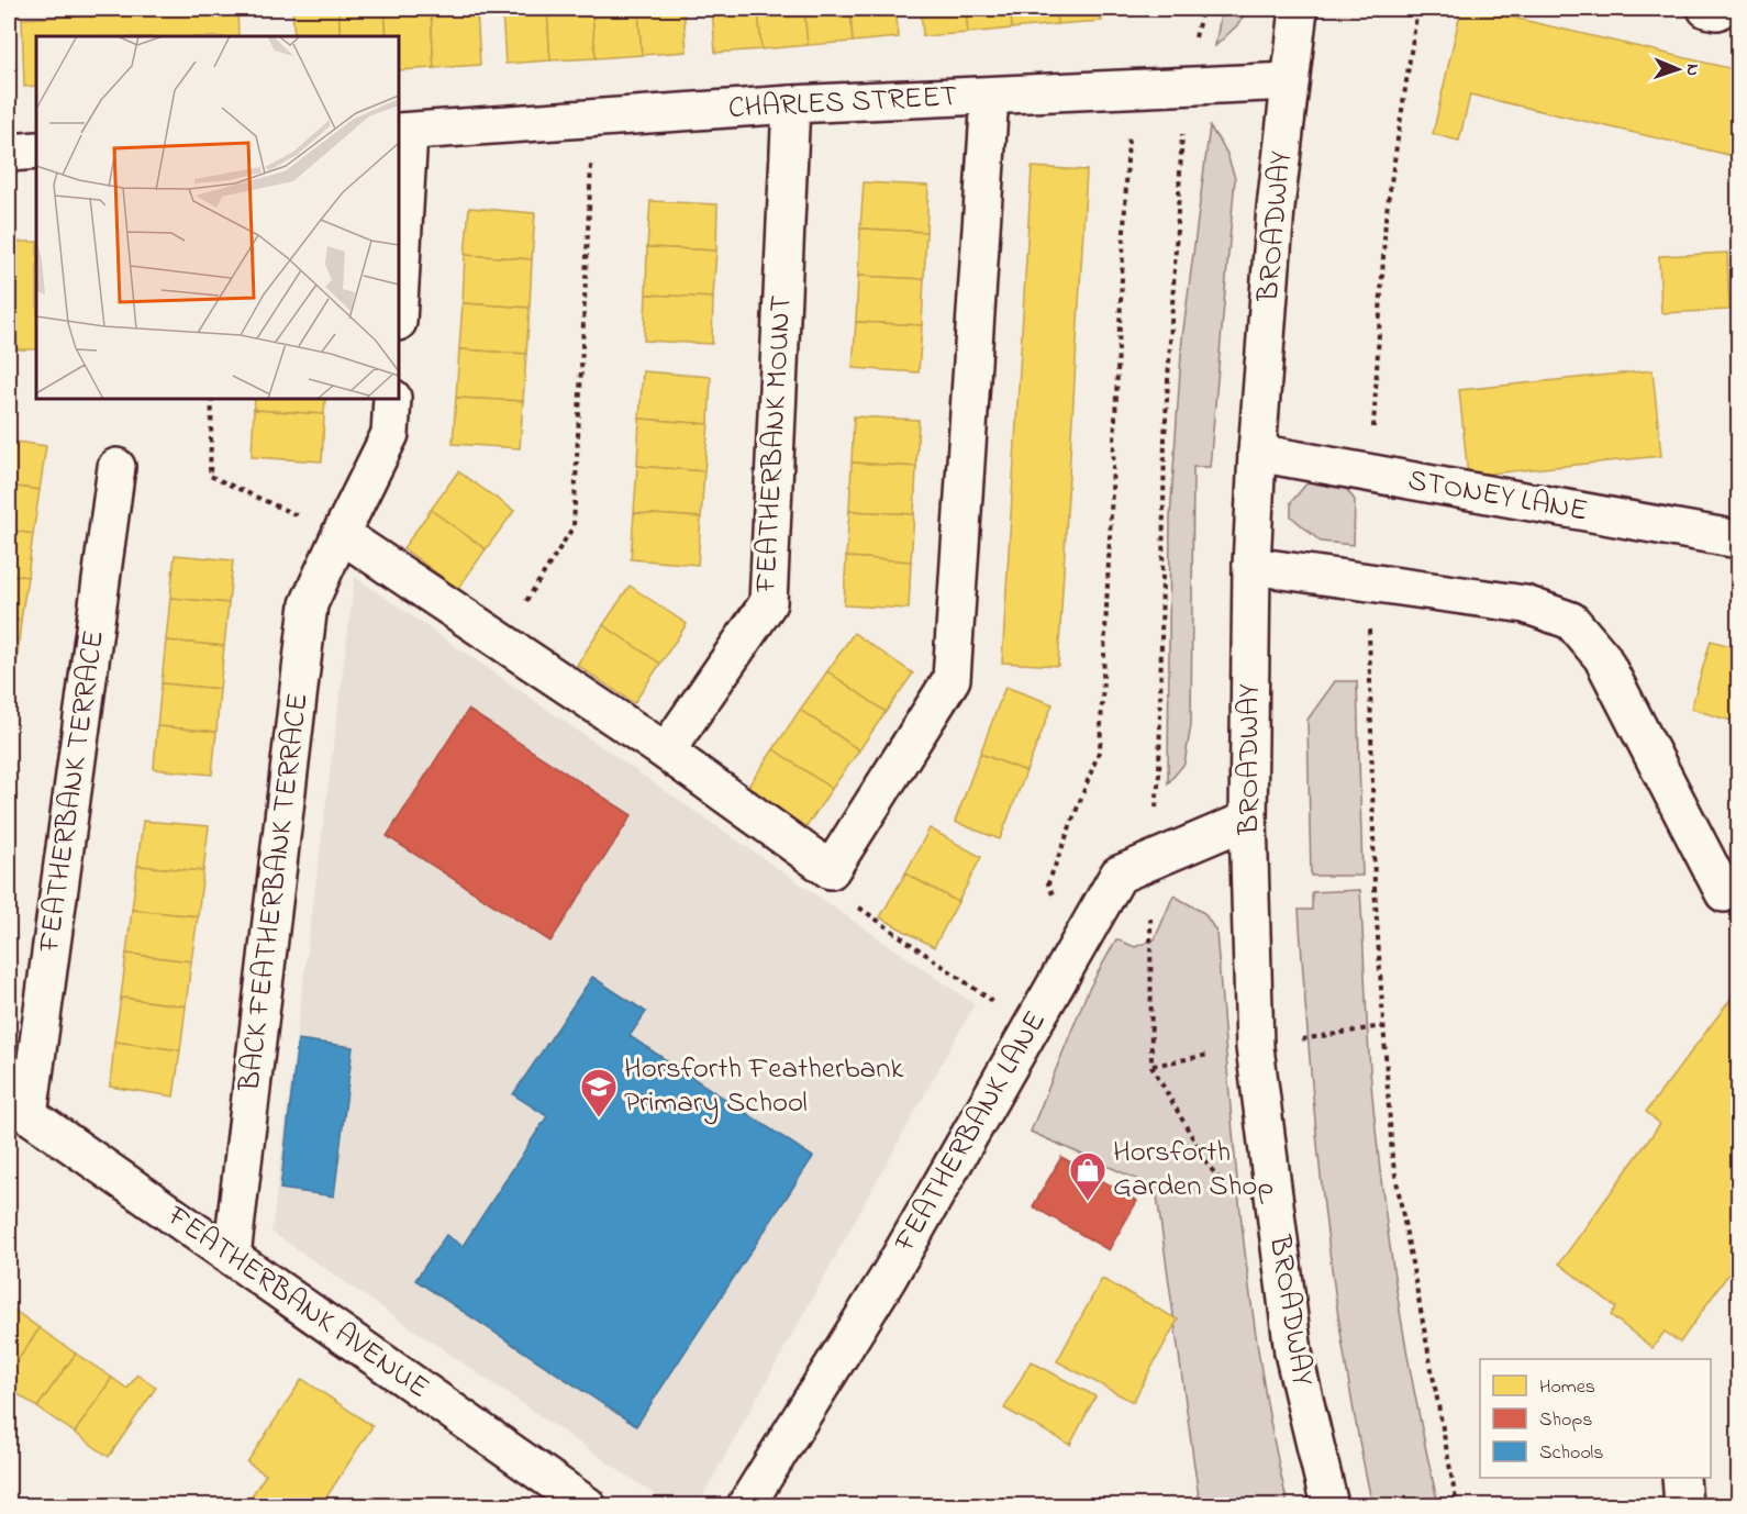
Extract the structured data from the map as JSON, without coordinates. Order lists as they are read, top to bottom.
{
  "streets": {
    "main road": [
      "CHARLES STREET",
      "BROADWAY",
      "FEATHERBANK MOUNT",
      "STONEY LANE",
      "FEATHERBANK TERRACE",
      "BACK FEATHERBANK TERRACE",
      "FEATHERBANK LANE",
      "FEATHERBANK AVENUE"
    ]
  },
  "crossings": [
    ["CHARLES STREET", "BROADWAY"],
    ["CHARLES STREET", "FEATHERBANK MOUNT"],
    ["BROADWAY", "STONEY LANE"],
    ["BROADWAY", "FEATHERBANK LANE"],
    ["FEATHERBANK TERRACE", "FEATHERBANK AVENUE"],
    ["BACK FEATHERBANK TERRACE", "FEATHERBANK AVENUE"]
  ],
  "places": {
    "school or university": ["Horsforth Featherbank Primary School"],
    "shop": ["Horsforth Garden Shop"]
  },
  "legend": ["Homes", "Shops", "Schools"],
  "north": "right"
}
